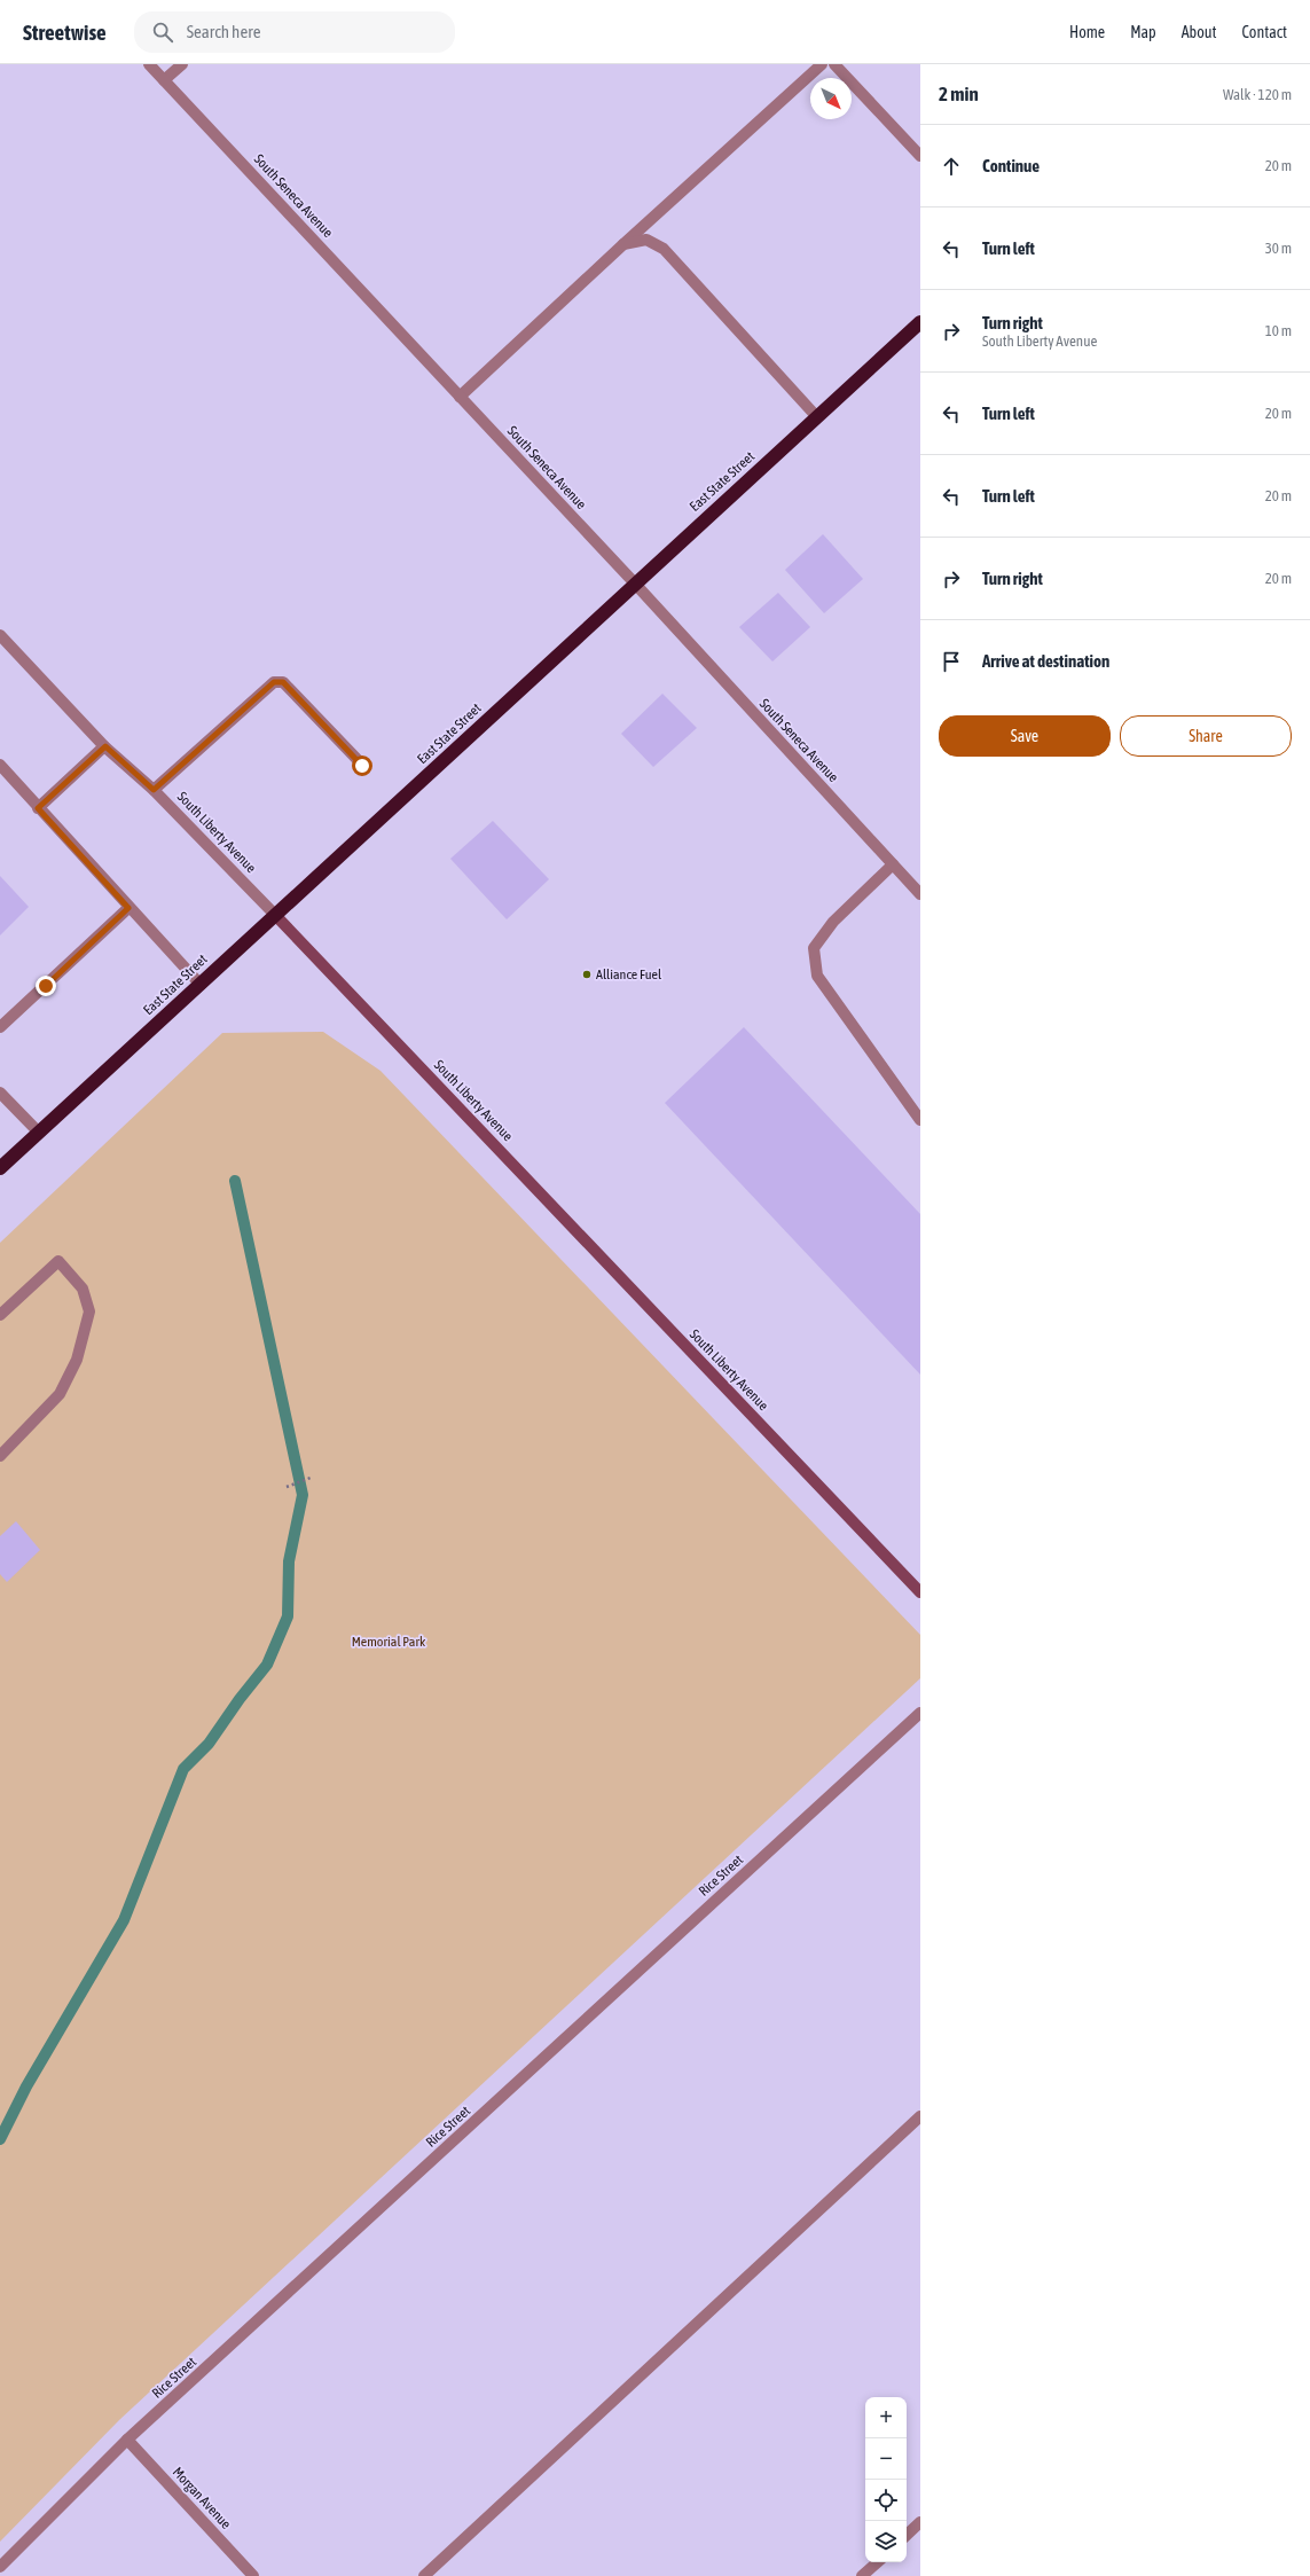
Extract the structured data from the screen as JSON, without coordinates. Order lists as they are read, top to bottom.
{
  "streets": {
    "highway": ["East State Street"],
    "street": [
      "South Seneca Avenue",
      "South Liberty Avenue",
      "Rice Street",
      "Morgan Avenue"
    ]
  },
  "crossings": [
    ["South Seneca Avenue", "East State Street"],
    ["East State Street", "South Liberty Avenue"],
    ["Rice Street", "Morgan Avenue"]
  ],
  "parks": ["Memorial Park"],
  "places": ["Alliance Fuel"],
  "north": "bottom right",
  "page": {
    "header": "Streetwise",
    "search": "Search here",
    "nav": [
      "Home",
      "Map",
      "About",
      "Contact"
    ],
    "heading": ["2 min", "Walk · 120 m"],
    "list": [
      ["Continue", "20 m"],
      ["Turn left", "30 m"],
      ["Turn right", "South Liberty Avenue", "10 m"],
      ["Turn left", "20 m"],
      ["Turn left", "20 m"],
      ["Turn right", "20 m"],
      "Arrive at destination"
    ],
    "buttons": ["Save", "Share"],
    "map_buttons": ["+", "−"]
  }
}
